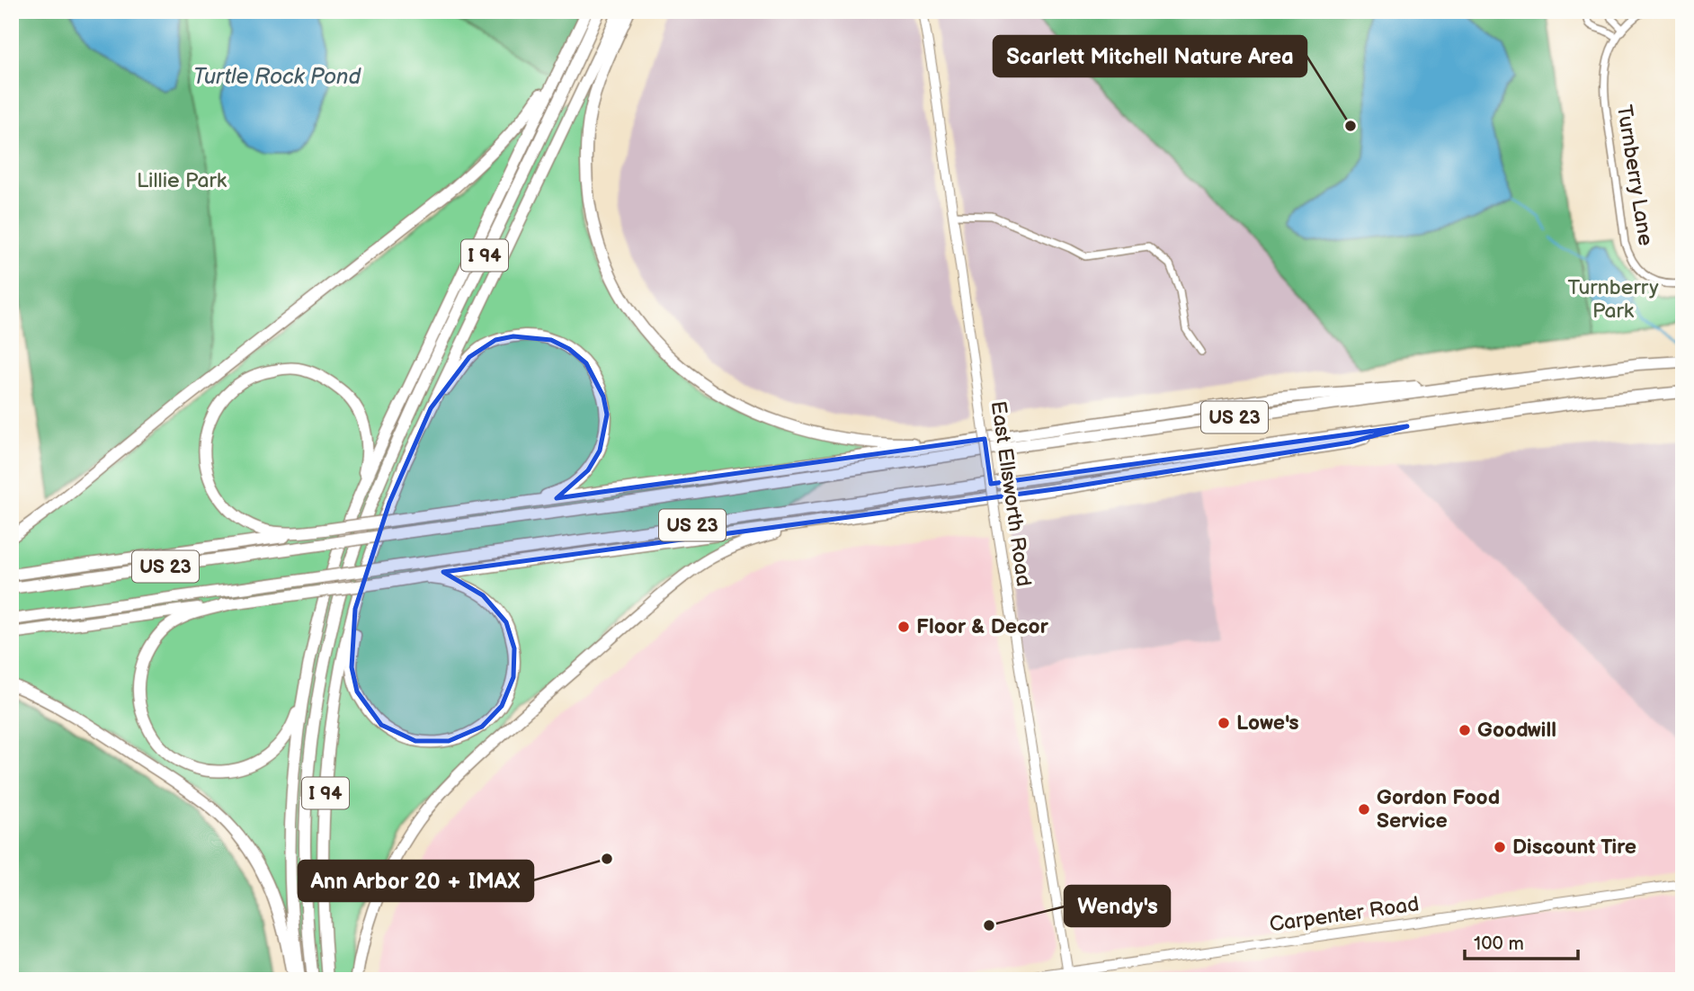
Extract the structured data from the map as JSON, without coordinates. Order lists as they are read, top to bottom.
{
  "streets": {
    "highway": ["I 94", "US 23"],
    "main road": ["East Ellsworth Road", "Carpenter Road"],
    "street": ["Turnberry Lane"]
  },
  "crossings": [
    ["East Ellsworth Road", "Carpenter Road"]
  ],
  "water": ["Turtle Rock Pond"],
  "parks": ["Lillie Park", "Turnberry Park"],
  "places": [
    "Scarlett Mitchell Nature Area",
    "Floor & Decor",
    "Lowe's",
    "Goodwill",
    "Gordon Food Service",
    "Discount Tire",
    "Ann Arbor 20 + IMAX",
    "Wendy's"
  ],
  "scale_bar": "100 m"
}
